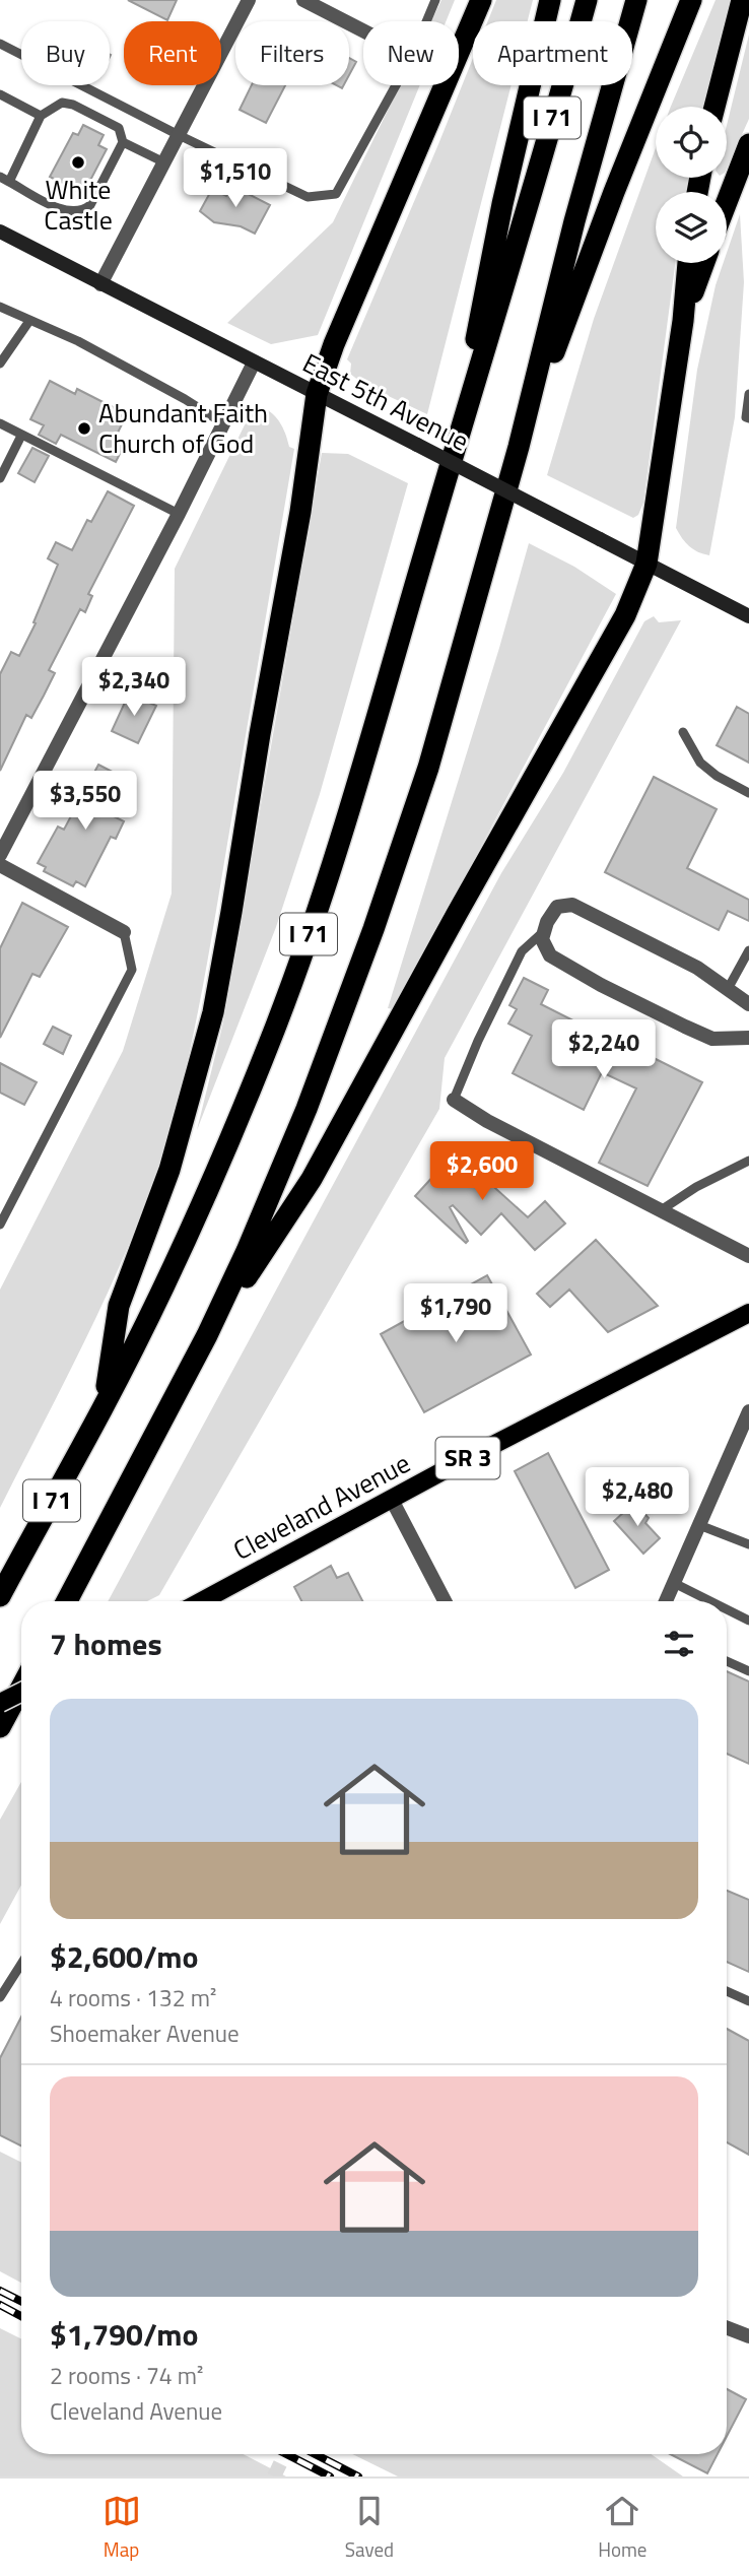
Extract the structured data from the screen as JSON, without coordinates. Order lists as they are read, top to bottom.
{
  "streets": {
    "highway": ["I 71"],
    "main road": ["East 5th Avenue", "SR 3", "Cleveland Avenue"]
  },
  "places": ["White Castle", "Abundant Faith Church of God"],
  "page": {
    "chip": [
      "Buy",
      "Rent",
      "Filters",
      "New",
      "Apartment"
    ],
    "price": [
      "$1,510",
      "$2,340",
      "$3,550",
      "$2,240",
      "$2,600",
      "$1,790",
      "$2,480"
    ],
    "heading": "7 homes",
    "list": [
      {
        "name": "$2,600/mo",
        "note": "4 rooms · 132 m² · Shoemaker Avenue"
      },
      {
        "name": "$1,790/mo",
        "note": "2 rooms · 74 m² · Cleveland Avenue"
      }
    ],
    "tabs": ["Map", "Saved", "Home"]
  }
}
